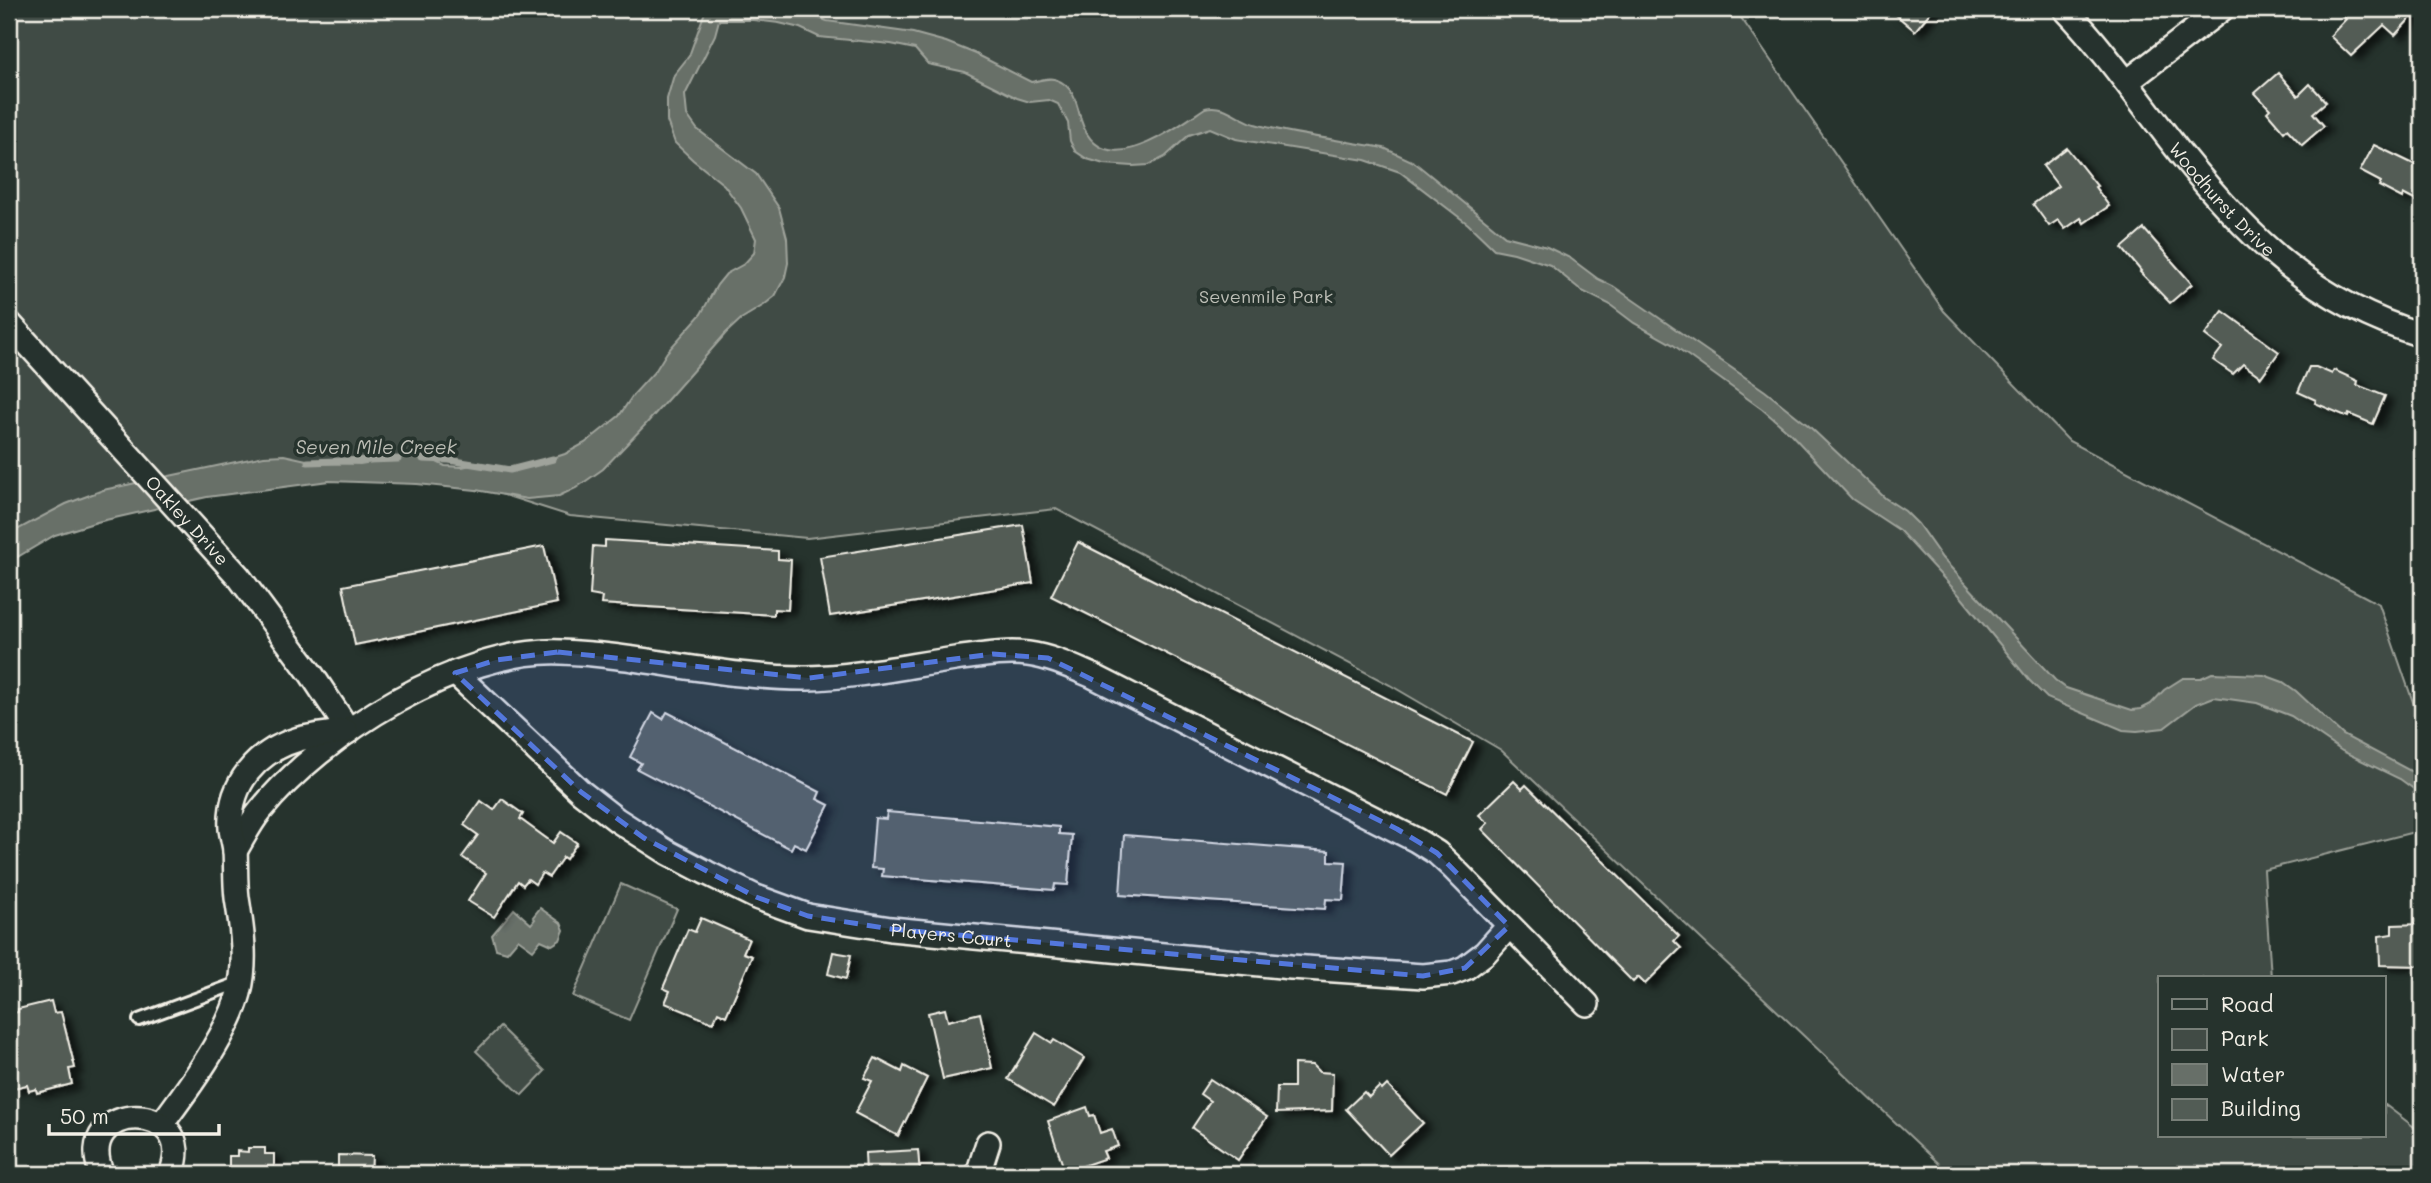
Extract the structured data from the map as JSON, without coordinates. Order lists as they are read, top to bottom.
{
  "streets": {
    "street": ["Woodhurst Drive", "Oakley Drive", "Players Court"]
  },
  "water": ["Seven Mile Creek"],
  "parks": ["Sevenmile Park"],
  "legend": [
    "Road",
    "Park",
    "Water",
    "Building"
  ],
  "scale_bar": "50 m"
}
